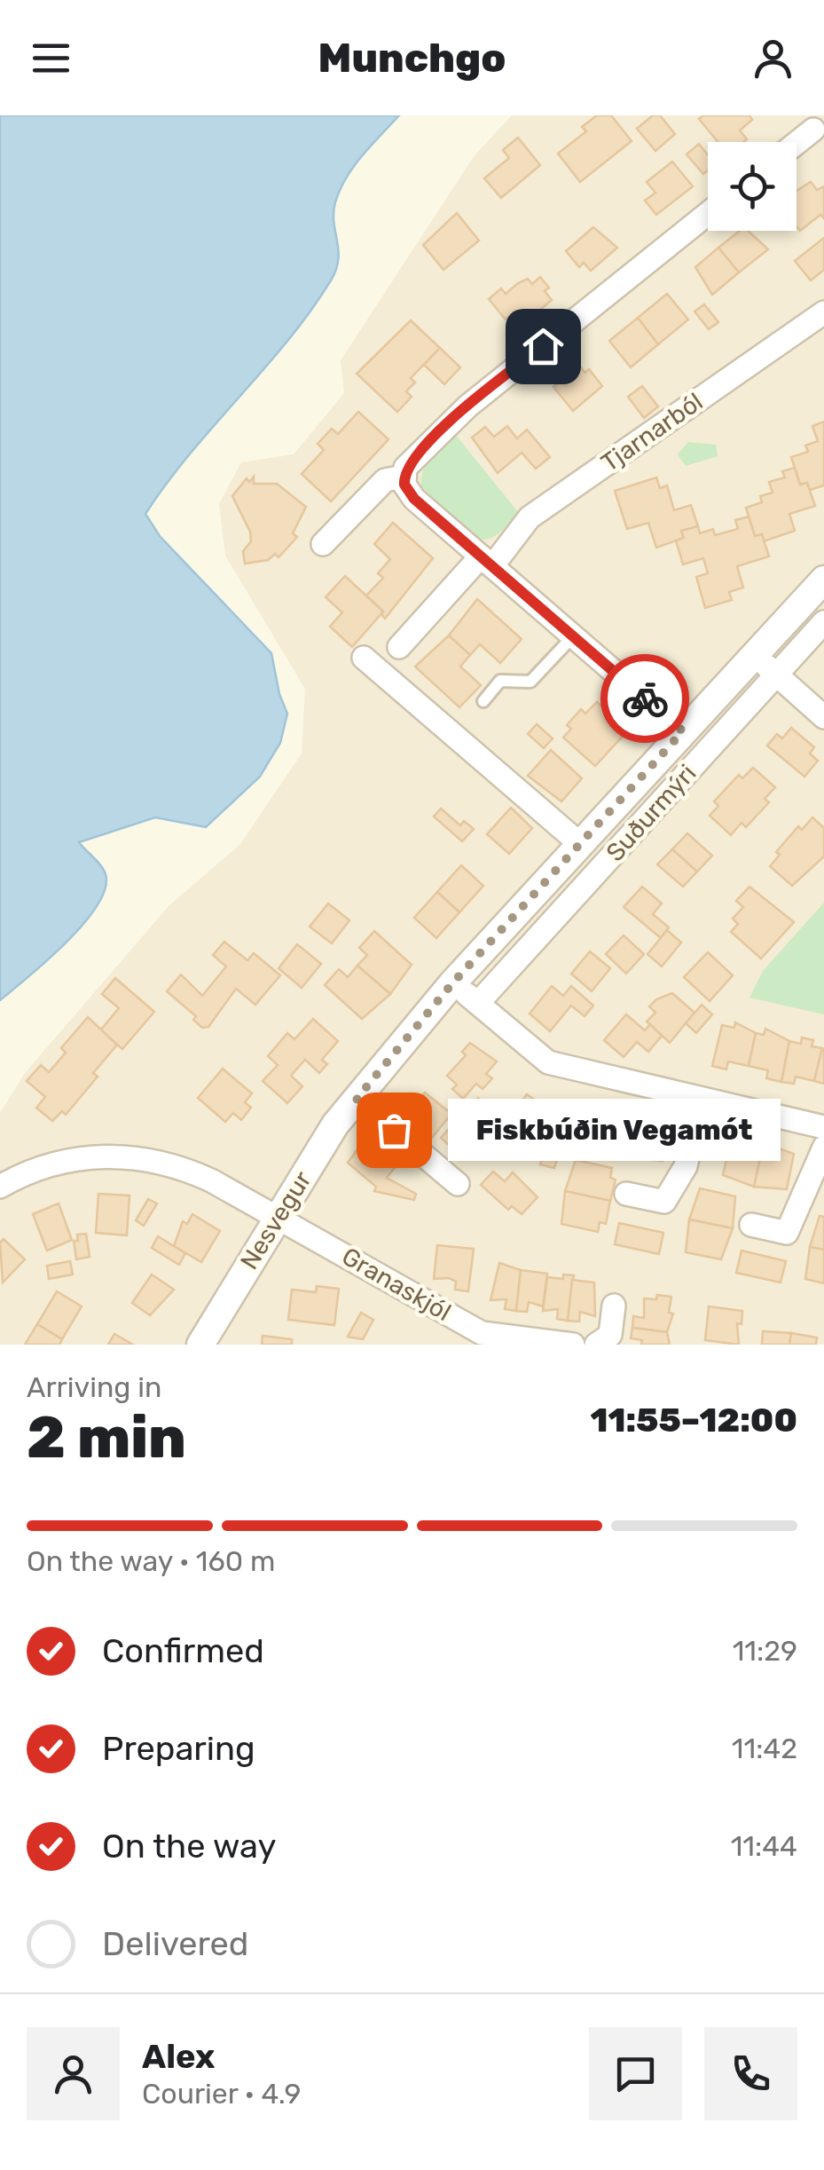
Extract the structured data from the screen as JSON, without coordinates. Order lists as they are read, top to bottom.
{
  "streets": {
    "street": [
      "Tjarnarból",
      "Suðurmýri",
      "Nesvegur",
      "Granaskjól"
    ]
  },
  "crossings": [
    ["Nesvegur", "Granaskjól"]
  ],
  "places": ["Fiskbúðin Vegamót"],
  "page": {
    "header": "Munchgo",
    "bubble": "Fiskbúðin Vegamót",
    "heading": ["2 min", "Arriving in", "11:55–12:00"],
    "panel": ["Alex", "Courier · 4.9"],
    "bar": "On the way · 160 m",
    "list": [
      ["Confirmed", "11:29"],
      ["Preparing", "11:42"],
      ["On the way", "11:44"],
      "Delivered"
    ]
  }
}
